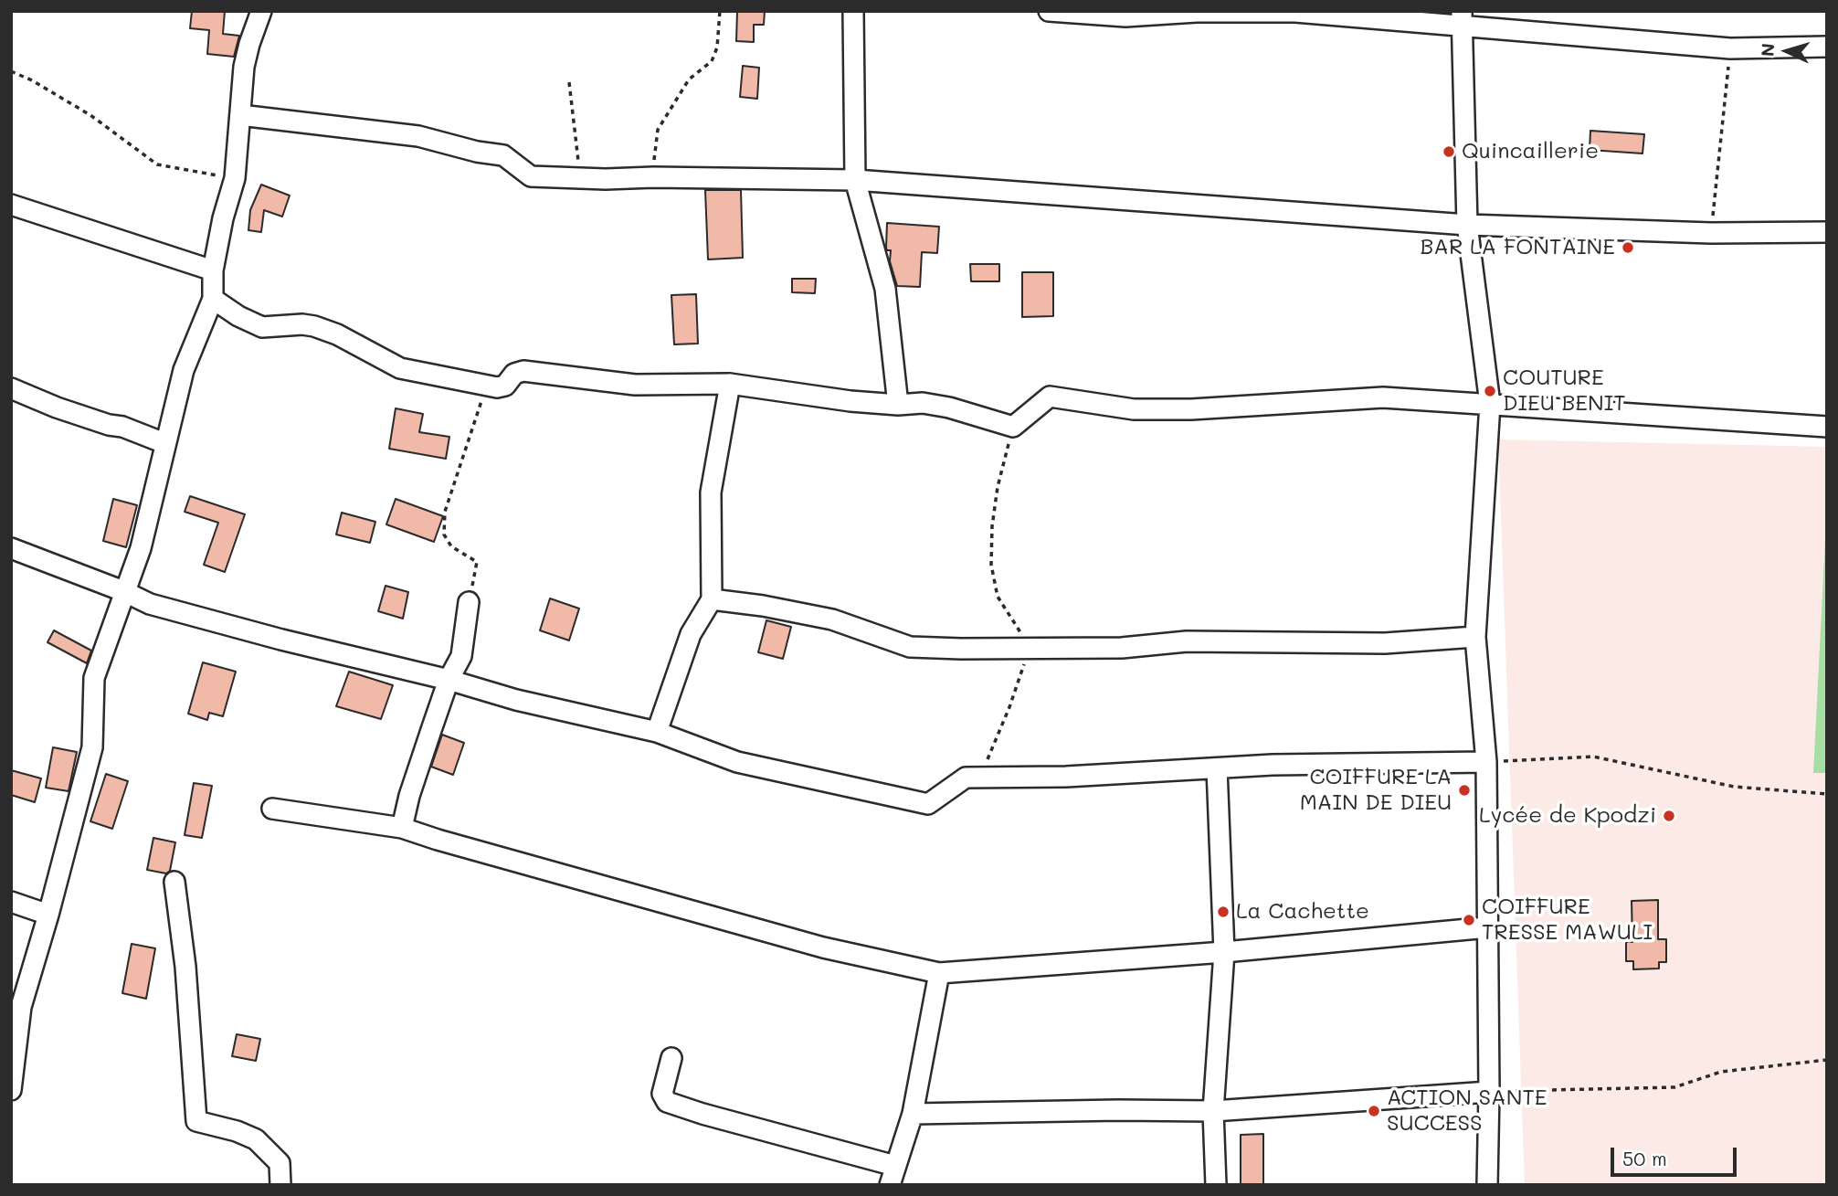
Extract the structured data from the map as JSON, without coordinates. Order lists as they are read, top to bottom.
{
  "places": [
    "Quincaillerie",
    "BAR LA FONTAINE",
    "COUTURE DIEU BENIT",
    "COIFFURE LA MAIN DE DIEU",
    "Lycée de Kpodzi",
    "La Cachette",
    "COIFFURE TRESSE MAWULI",
    "ACTION SANTE SUCCESS"
  ],
  "scale_bar": "50 m",
  "north": "left"
}
